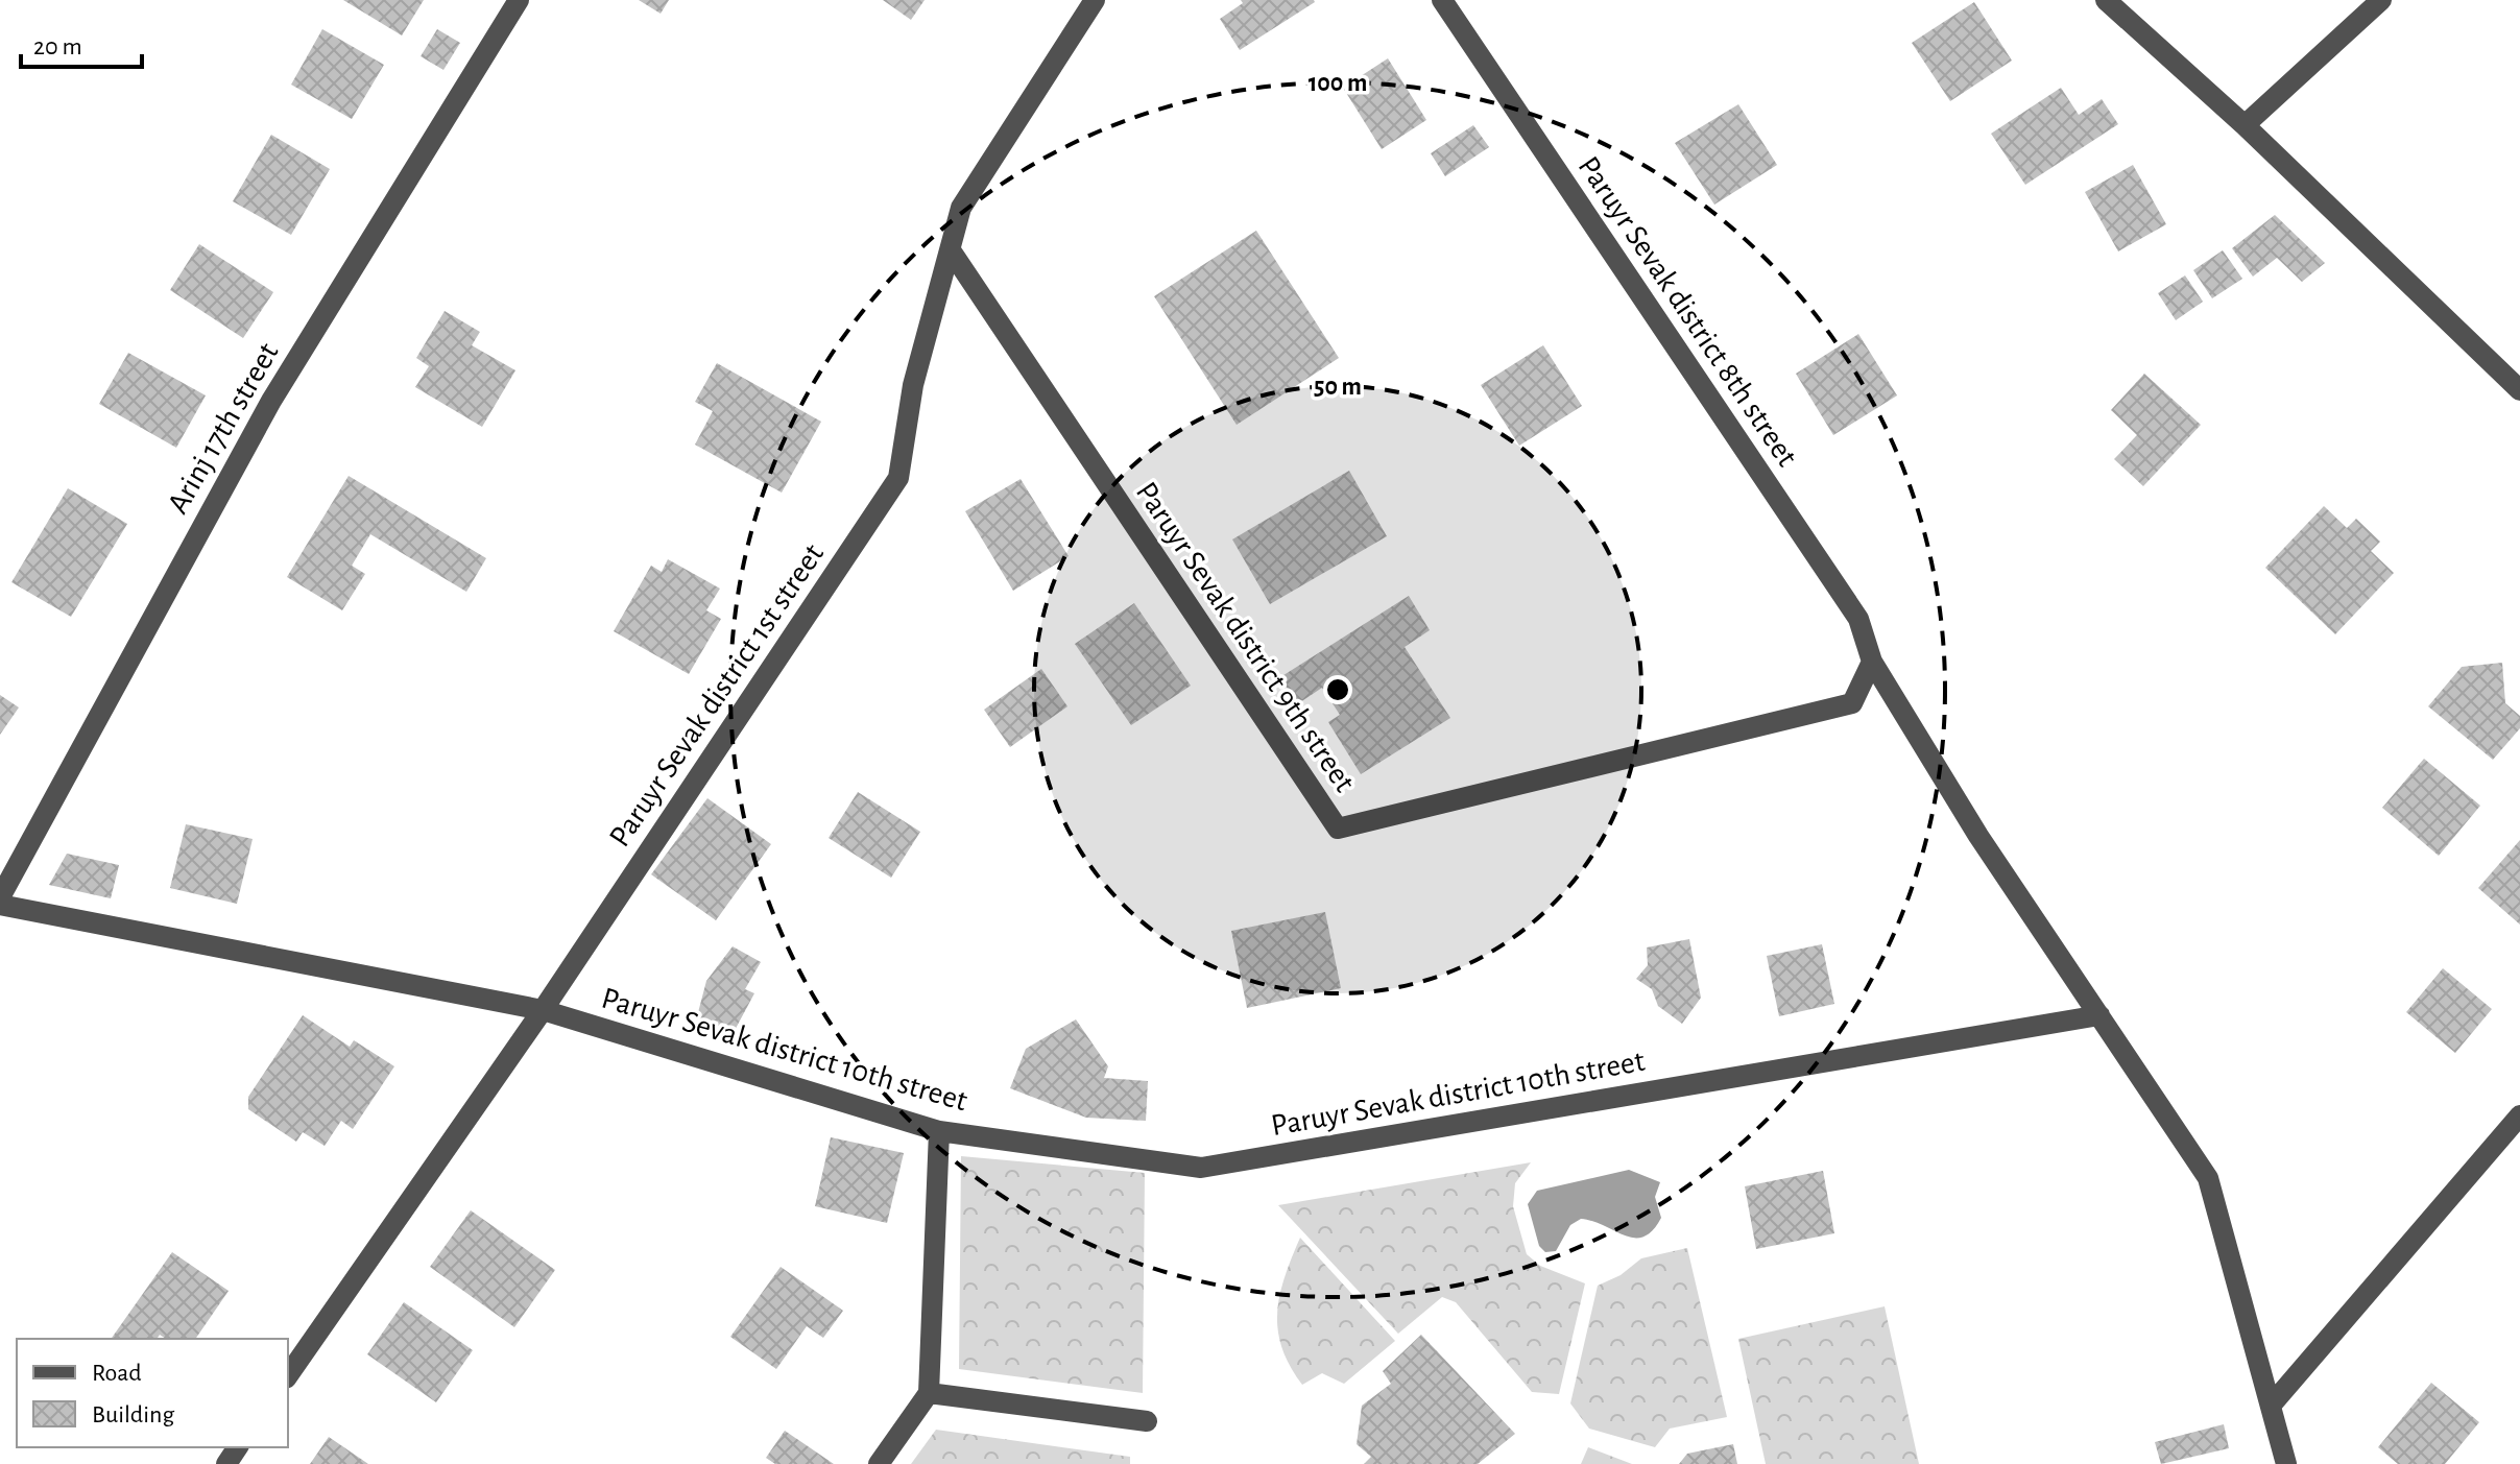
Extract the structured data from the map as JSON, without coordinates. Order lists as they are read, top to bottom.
{
  "streets": {
    "street": [
      "Paruyr Sevak district 8th street",
      "Arinj 17th street",
      "Paruyr Sevak district 9th street",
      "Paruyr Sevak district 1st street",
      "Paruyr Sevak district 10th street"
    ]
  },
  "crossings": [
    ["Paruyr Sevak district 8th street", "Paruyr Sevak district 9th street"],
    ["Paruyr Sevak district 8th street", "Paruyr Sevak district 10th street"],
    ["Paruyr Sevak district 9th street", "Paruyr Sevak district 1st street"],
    ["Paruyr Sevak district 1st street", "Paruyr Sevak district 10th street"]
  ],
  "legend": ["Road", "Building"],
  "scale_bar": "20 m",
  "rings": ["100 m", "50 m"]
}
